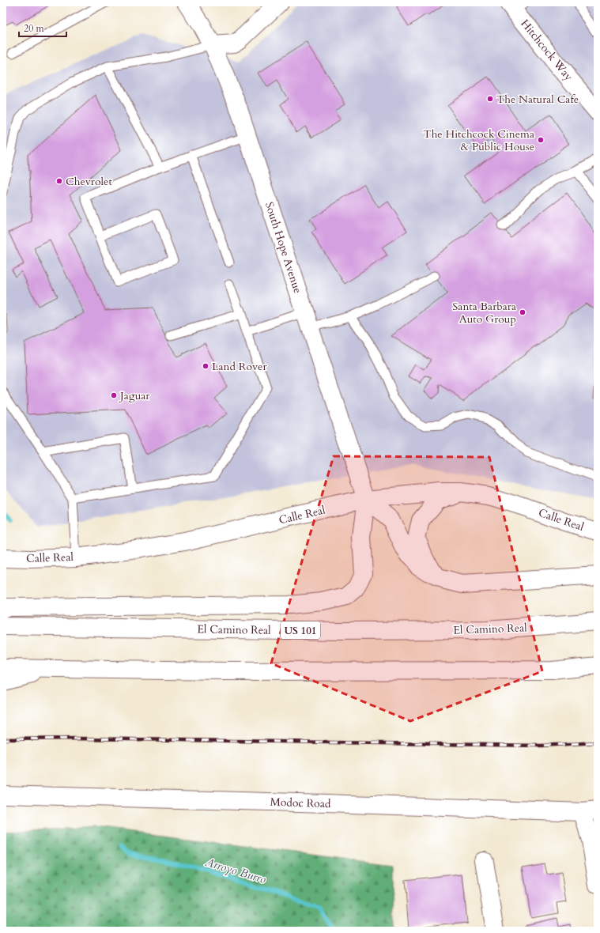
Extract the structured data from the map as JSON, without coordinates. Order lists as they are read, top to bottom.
{
  "streets": {
    "main road": [
      "Hitchcock Way",
      "South Hope Avenue",
      "Calle Real",
      "El Camino Real",
      "US 101",
      "Modoc Road"
    ]
  },
  "crossings": [
    ["South Hope Avenue", "Calle Real"]
  ],
  "water": ["Arroyo Burro"],
  "places": [
    "The Natural Cafe",
    "The Hitchcock Cinema & Public House",
    "Chevrolet",
    "Santa Barbara Auto Group",
    "Land Rover",
    "Jaguar"
  ],
  "scale_bar": "20 m"
}
